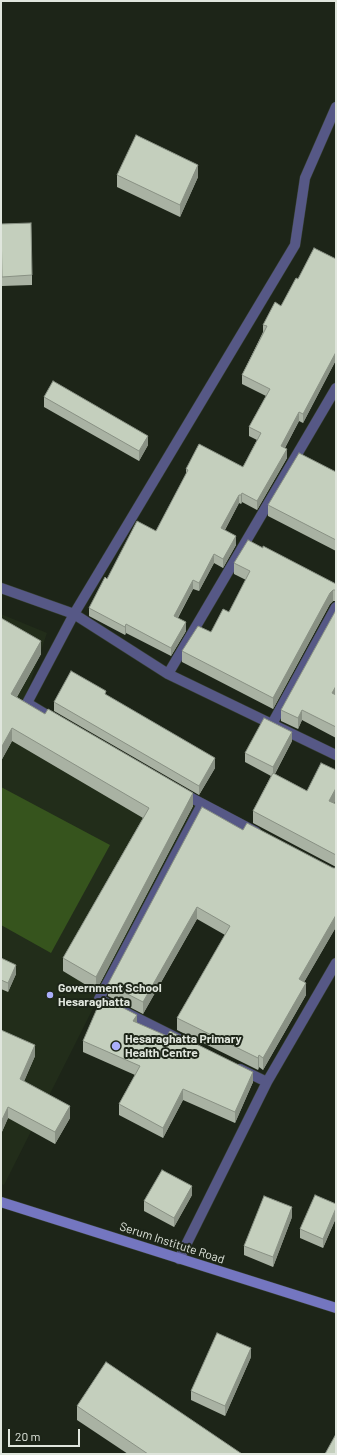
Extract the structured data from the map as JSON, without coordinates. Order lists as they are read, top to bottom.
{
  "streets": {
    "main road": ["Serum Institute Road"]
  },
  "places": ["Government School Hesaraghatta", "Hesaraghatta Primary Health Centre"],
  "scale_bar": "20 m"
}
